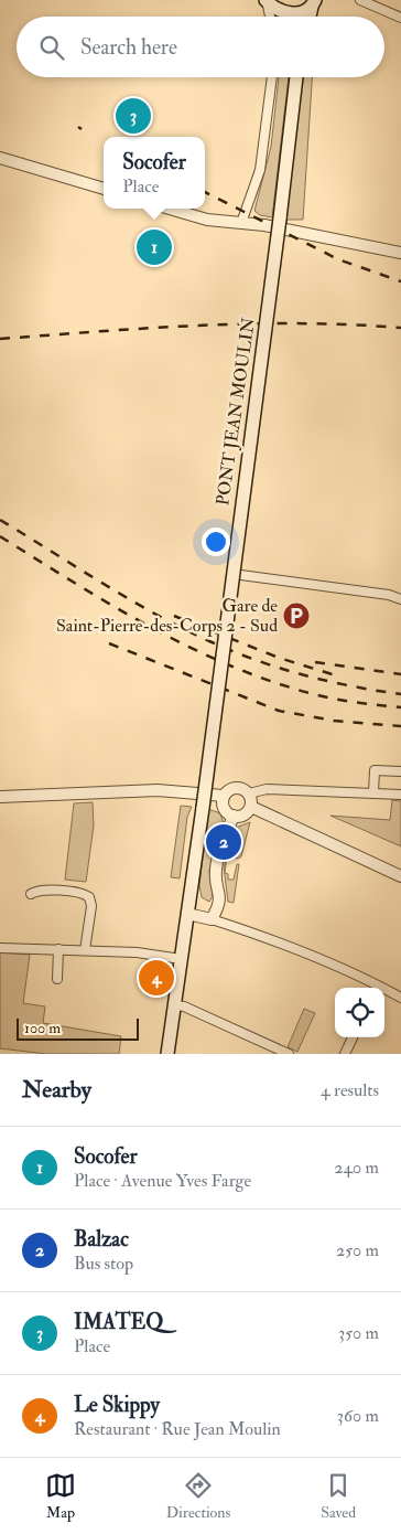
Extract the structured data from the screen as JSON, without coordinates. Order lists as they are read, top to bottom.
{
  "streets": {
    "main road": ["PONT JEAN MOULIN"]
  },
  "places": {
    "parking": ["Gare de Saint-Pierre-des-Corps 2 - Sud"]
  },
  "scale_bar": "100 m",
  "page": {
    "search": "Search here",
    "pins": [
      "3",
      "1",
      "2",
      "4"
    ],
    "popup": ["Socofer", "Place"],
    "scale": "100 m",
    "heading": ["Nearby", "4 results"],
    "list": [
      {
        "mark": "1",
        "name": "Socofer",
        "note": "Place · Avenue Yves Farge",
        "value": "240 m"
      },
      {
        "mark": "2",
        "name": "Balzac",
        "note": "Bus stop",
        "value": "250 m"
      },
      {
        "mark": "3",
        "name": "IMATEQ",
        "note": "Place",
        "value": "350 m"
      },
      {
        "mark": "4",
        "name": "Le Skippy",
        "note": "Restaurant · Rue Jean Moulin",
        "value": "360 m"
      }
    ],
    "nav": ["Map", "Directions", "Saved"]
  }
}
